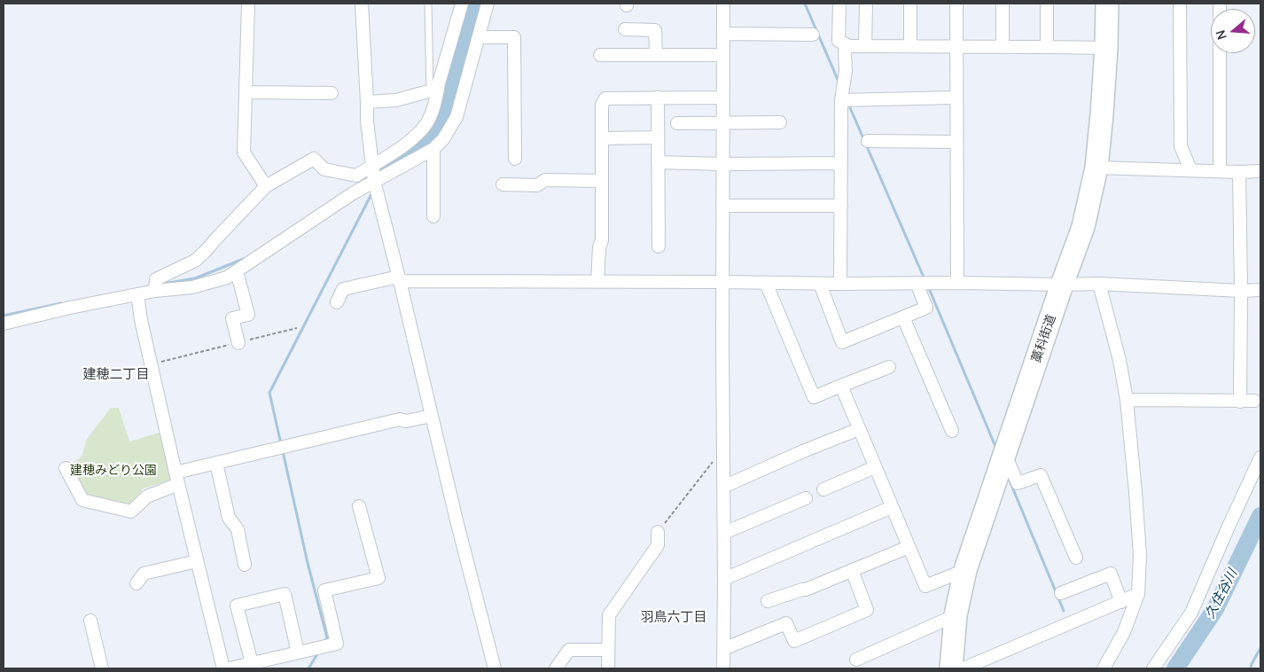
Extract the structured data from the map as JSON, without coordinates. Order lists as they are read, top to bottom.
{
  "streets": {
    "highway": ["藁科街道"]
  },
  "districts": ["建穂二丁目", "羽鳥六丁目"],
  "water": ["久住谷川"],
  "parks": ["建穂みどり公園"],
  "north": "left"
}
